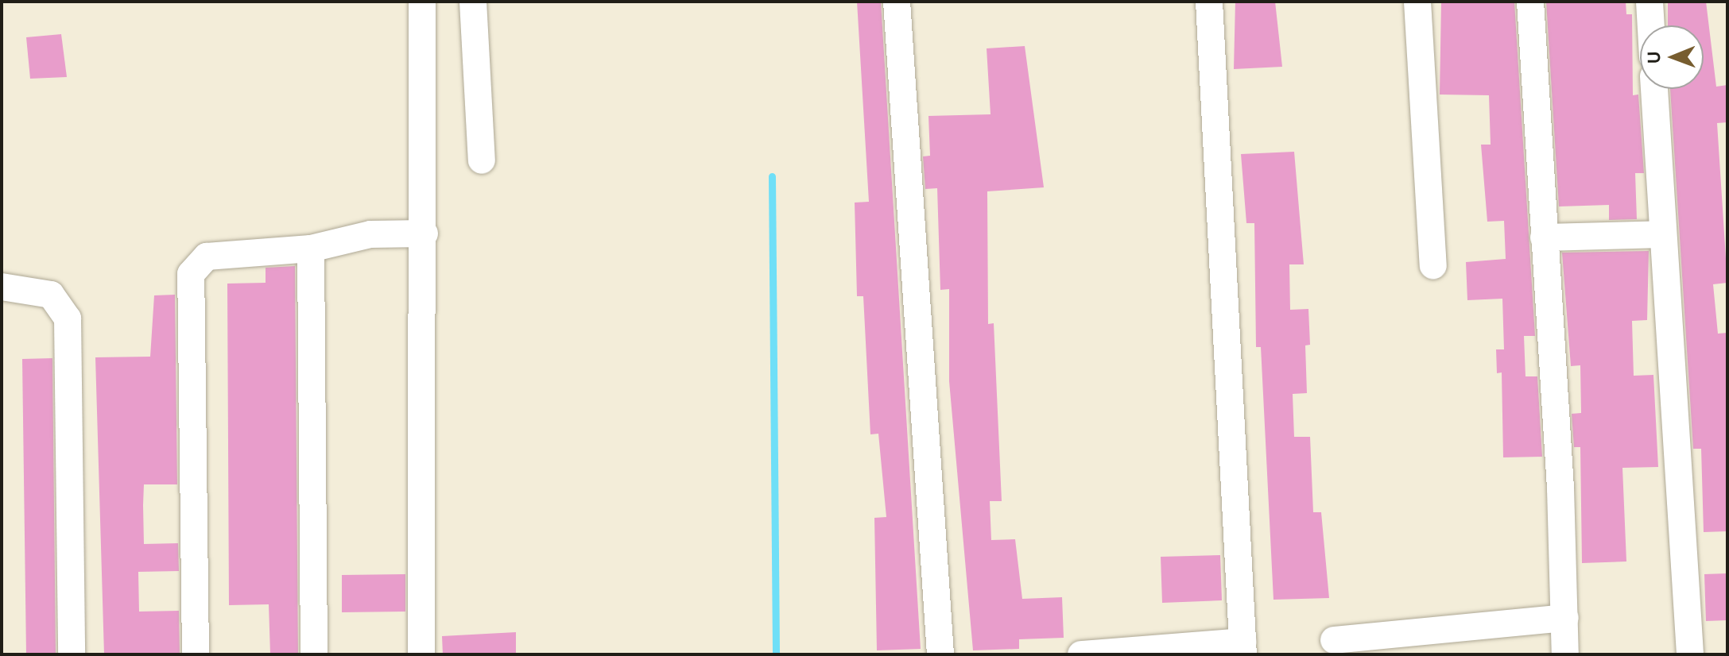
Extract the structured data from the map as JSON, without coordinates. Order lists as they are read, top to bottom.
{
  "north": "left"
}
